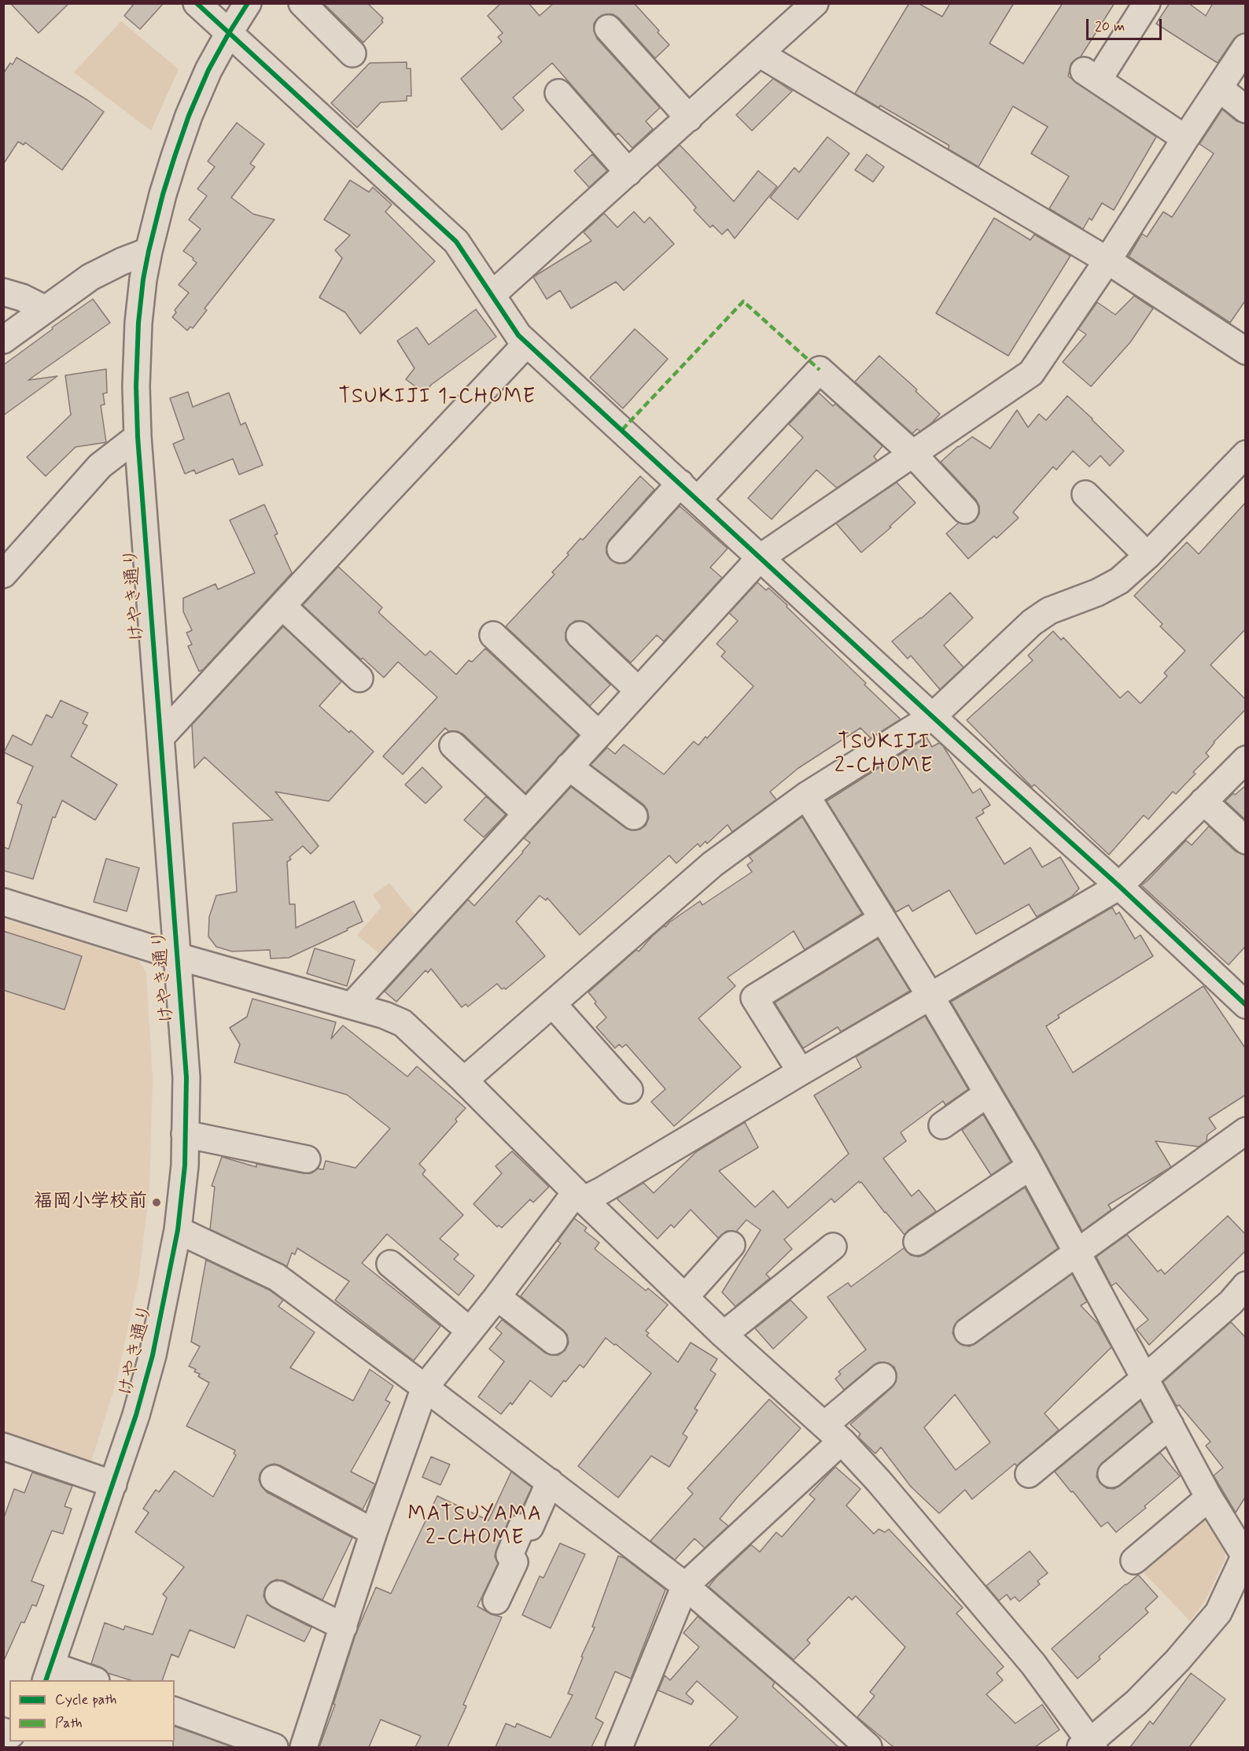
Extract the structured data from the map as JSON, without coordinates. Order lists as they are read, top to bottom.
{
  "streets": {
    "street": ["けやき通り"]
  },
  "districts": ["TSUKIJI 1-CHOME", "TSUKIJI 2-CHOME", "MATSUYAMA 2-CHOME"],
  "places": ["福岡小学校前"],
  "legend": ["Cycle path", "Path"],
  "scale_bar": "20 m"
}
